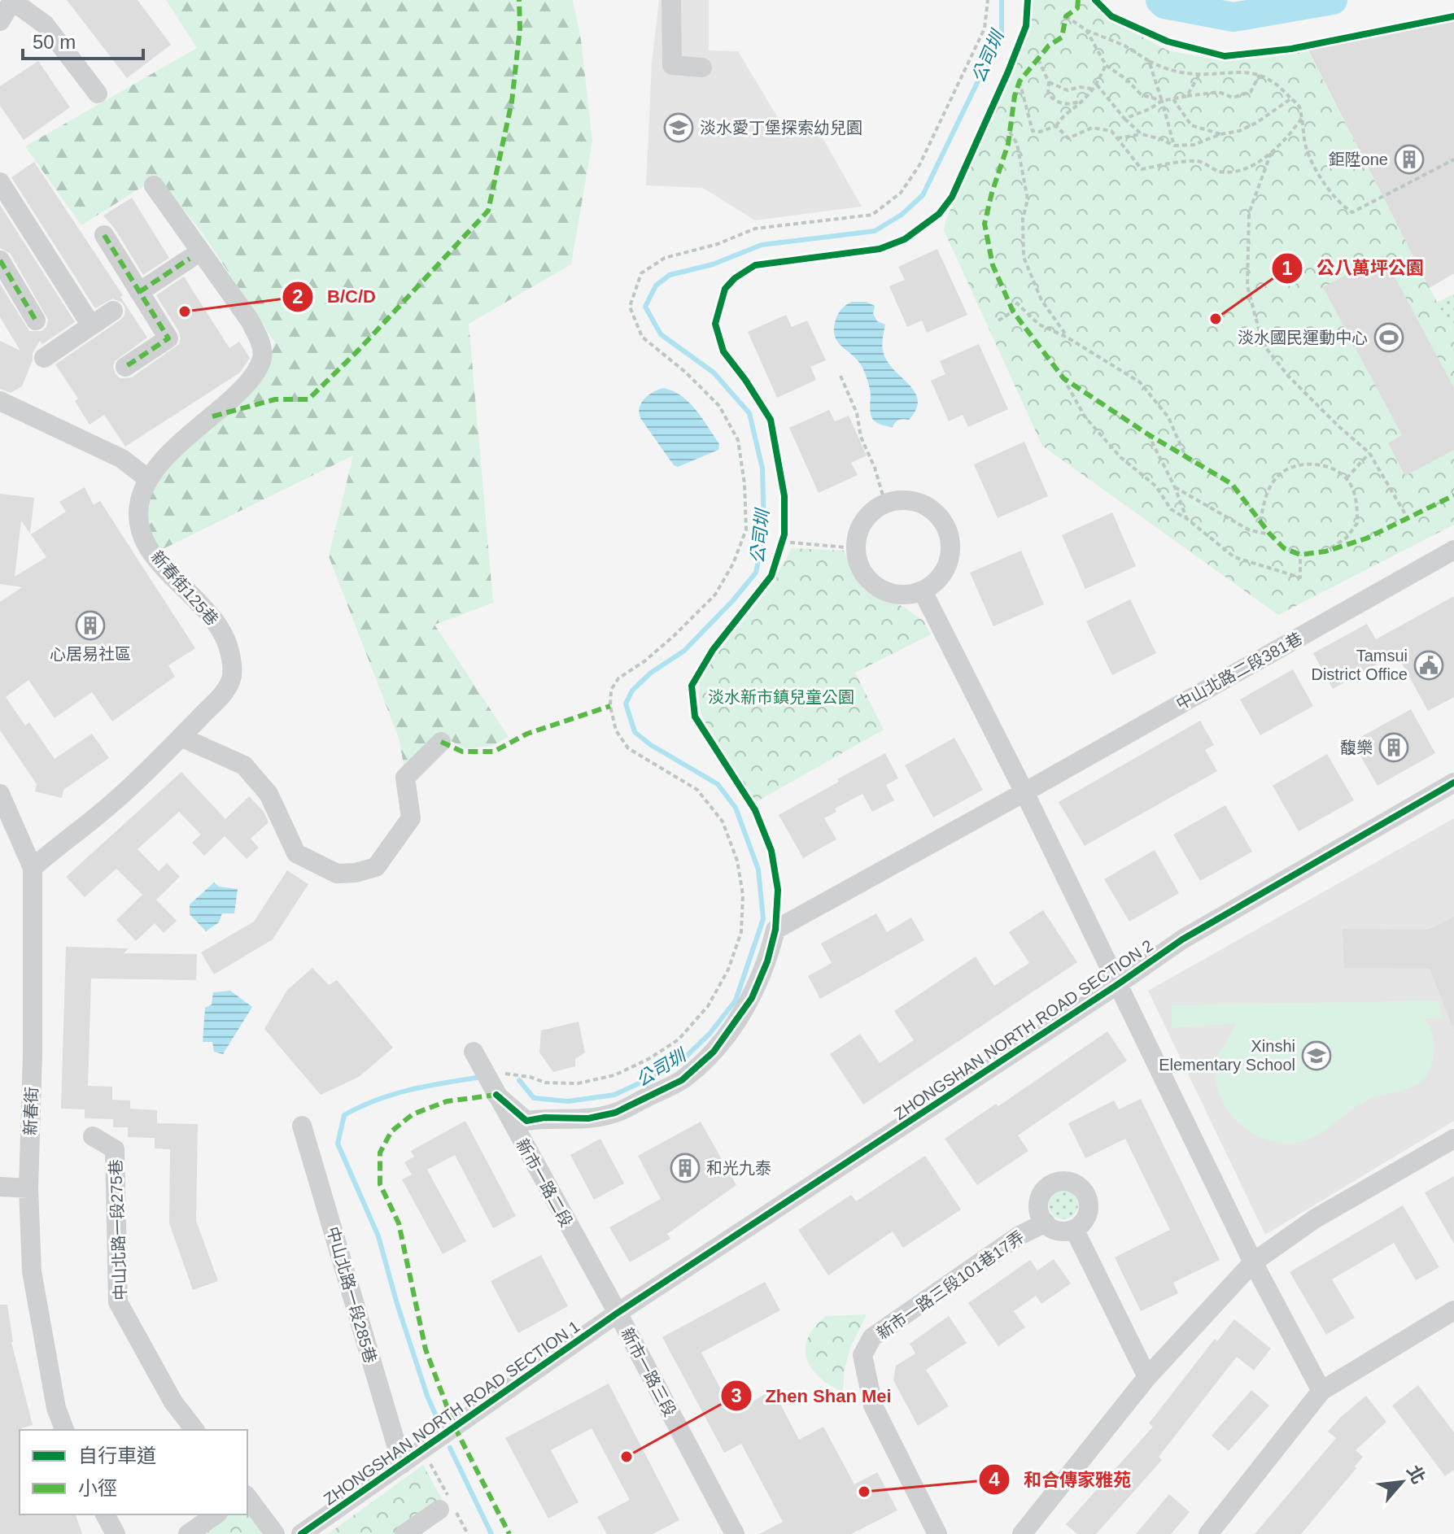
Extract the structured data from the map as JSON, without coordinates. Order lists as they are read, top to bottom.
{
  "streets": {
    "street": [
      "新春街125巷",
      "中山北路二段381巷",
      "ZHONGSHAN NORTH ROAD SECTION 2",
      "新春街",
      "新市一路二段",
      "中山北路一段275巷",
      "新市一路三段101巷17弄",
      "中山北路一段285巷",
      "新市一路三段",
      "ZHONGSHAN NORTH ROAD SECTION 1"
    ]
  },
  "crossings": [
    ["新春街125巷", "新春街"],
    ["ZHONGSHAN NORTH ROAD SECTION 2", "新市一路二段"],
    ["ZHONGSHAN NORTH ROAD SECTION 2", "新市一路三段"],
    ["ZHONGSHAN NORTH ROAD SECTION 2", "ZHONGSHAN NORTH ROAD SECTION 1"],
    ["新市一路二段", "新市一路三段"],
    ["新市一路二段", "ZHONGSHAN NORTH ROAD SECTION 1"],
    ["中山北路一段285巷", "ZHONGSHAN NORTH ROAD SECTION 1"],
    ["新市一路三段", "ZHONGSHAN NORTH ROAD SECTION 1"]
  ],
  "water": ["公司圳"],
  "parks": ["淡水新市鎮兒童公園"],
  "places": {
    "school or university": ["淡水愛丁堡探索幼兒園", "Xinshi Elementary School"],
    "building": [
      "鉅陞one",
      "心居易社區",
      "馥樂",
      "和光九泰"
    ],
    "other": [
      "B/C/D",
      "公八萬坪公園",
      "Zhen Shan Mei",
      "和合傳家雅苑"
    ],
    "sports": ["淡水國民運動中心"],
    "public building": ["Tamsui District Office"]
  },
  "legend": ["自行車道", "小徑"],
  "scale_bar": "50 m",
  "north": "top right"
}
